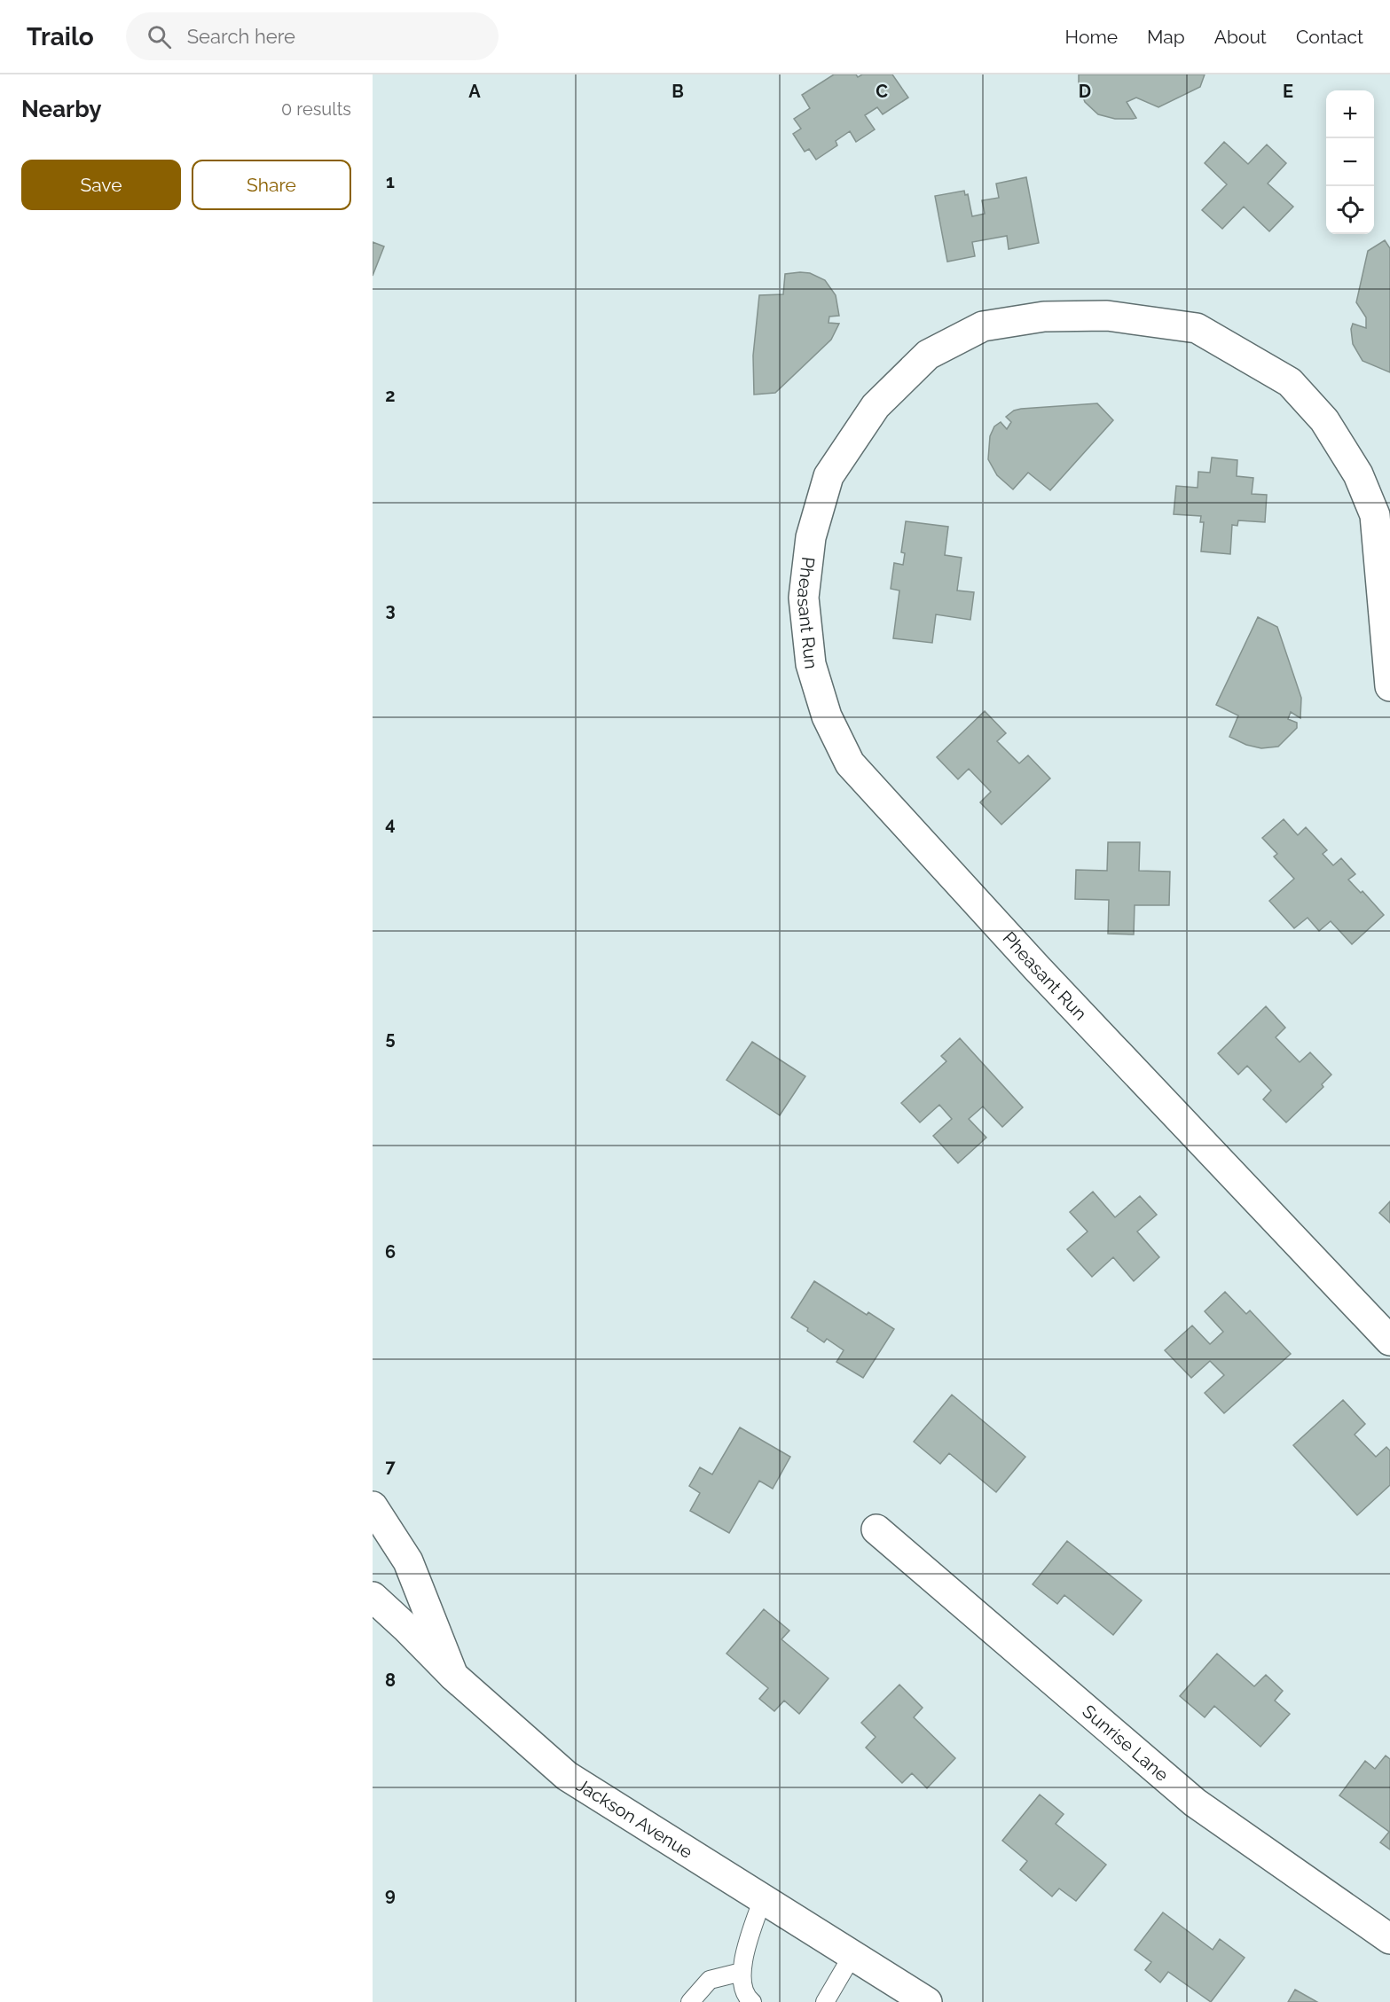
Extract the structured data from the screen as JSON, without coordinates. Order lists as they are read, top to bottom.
{
  "streets": {
    "street": ["Pheasant Run", "Sunrise Lane", "Jackson Avenue"]
  },
  "page": {
    "header": "Trailo",
    "search": "Search here",
    "nav": [
      "Home",
      "Map",
      "About",
      "Contact"
    ],
    "heading": ["Nearby", "0 results"],
    "map_buttons": ["+", "−"],
    "buttons": ["Save", "Share"]
  },
  "grid": {
    "columns": [
      "A",
      "B",
      "C",
      "D",
      "E"
    ],
    "rows": [
      "1",
      "2",
      "3",
      "4",
      "5",
      "6",
      "7",
      "8",
      "9"
    ]
  }
}
